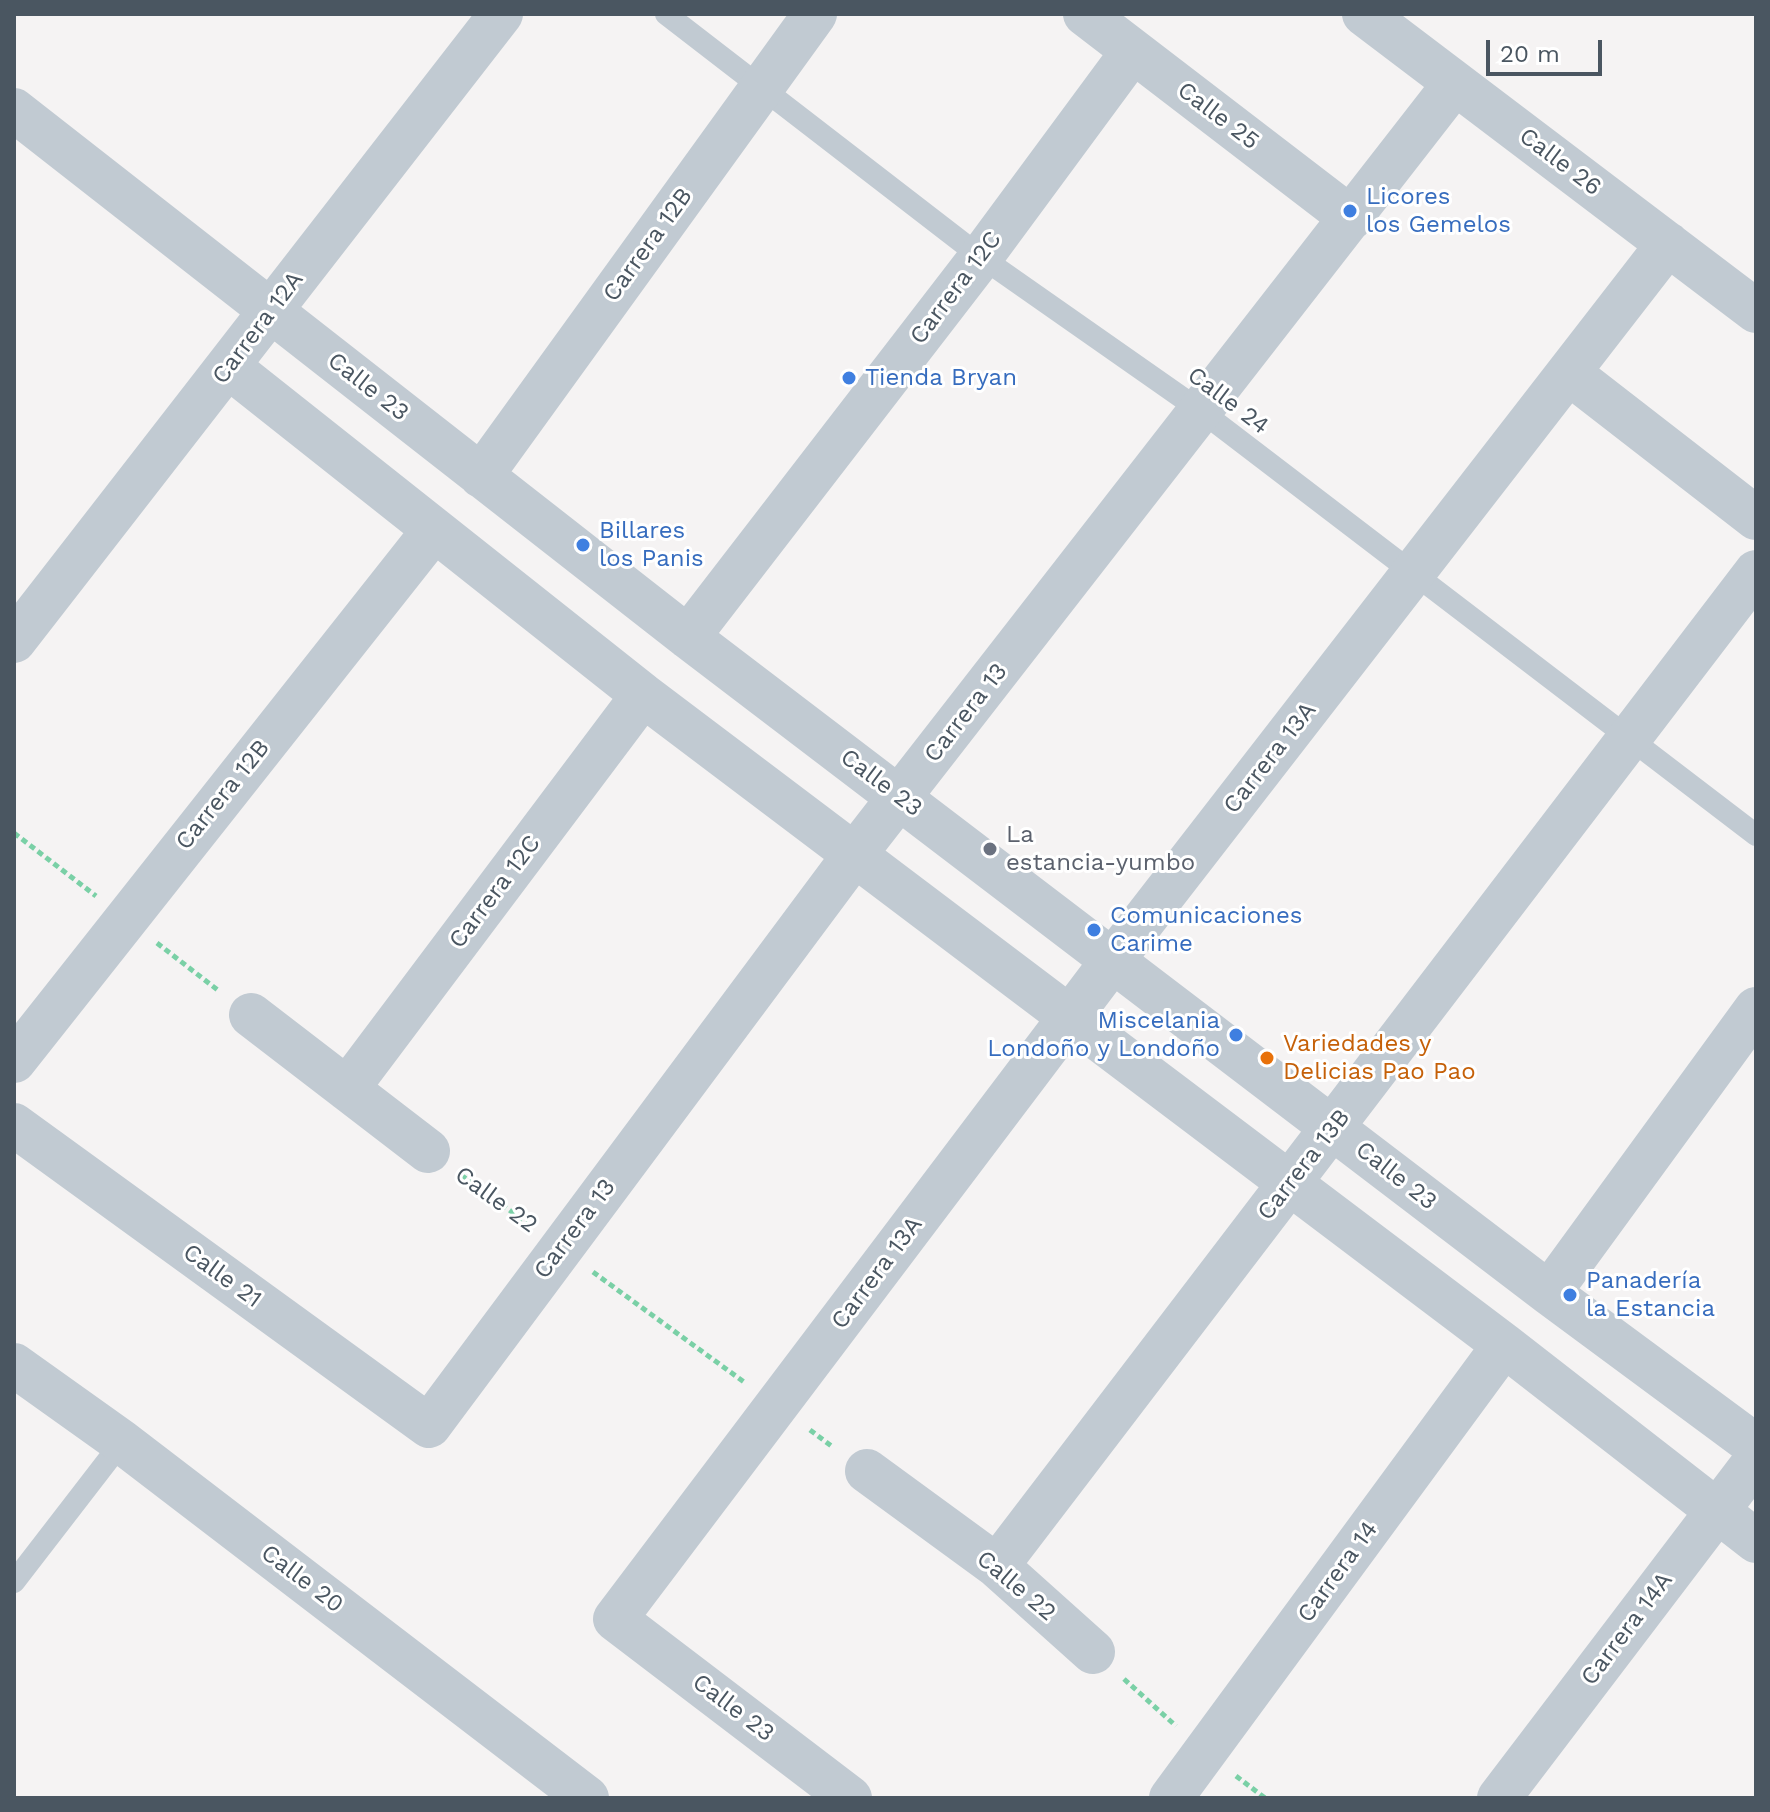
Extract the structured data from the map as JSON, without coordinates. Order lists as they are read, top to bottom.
{
  "streets": {
    "street": [
      "Calle 25",
      "Calle 26",
      "Carrera 12B",
      "Carrera 12C",
      "Carrera 12A",
      "Calle 23",
      "Carrera 13",
      "Carrera 13A",
      "Carrera 13B",
      "Calle 22",
      "Calle 21",
      "Carrera 14",
      "Calle 20",
      "Carrera 14A"
    ],
    "lane": ["Calle 24"]
  },
  "crossings": [
    ["Calle 25", "Carrera 12C"],
    ["Calle 25", "Carrera 13"],
    ["Calle 26", "Carrera 13"],
    ["Calle 26", "Carrera 13A"],
    ["Carrera 12B", "Calle 23"],
    ["Carrera 12B", "Calle 24"],
    ["Carrera 12C", "Calle 23"],
    ["Carrera 12C", "Calle 24"],
    ["Carrera 12A", "Calle 23"],
    ["Calle 23", "Carrera 13"],
    ["Calle 23", "Carrera 13A"],
    ["Calle 23", "Carrera 13B"],
    ["Calle 24", "Carrera 13"],
    ["Calle 24", "Carrera 13A"],
    ["Calle 24", "Carrera 13B"],
    ["Carrera 13", "Calle 22"],
    ["Carrera 13", "Calle 21"],
    ["Carrera 13A", "Calle 22"],
    ["Carrera 13B", "Calle 22"]
  ],
  "places": [
    "Licores los Gemelos",
    "Tienda Bryan",
    "Billares los Panis",
    "La estancia-yumbo",
    "Comunicaciones Carime",
    "Miscelania Londoño y Londoño",
    "Variedades y Delicias Pao Pao",
    "Panadería la Estancia"
  ],
  "scale_bar": "20 m"
}
